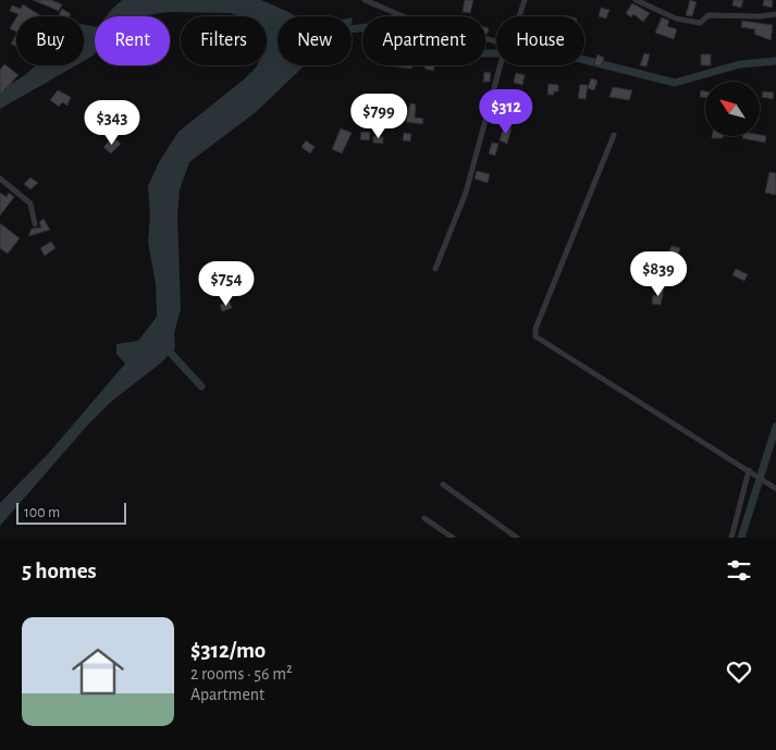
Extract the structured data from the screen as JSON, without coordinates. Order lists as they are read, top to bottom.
{
  "scale_bar": "100 m",
  "north": "top left",
  "page": {
    "chip": [
      "Buy",
      "Rent",
      "Filters",
      "New",
      "Apartment",
      "House"
    ],
    "price": [
      "$312",
      "$799",
      "$343",
      "$839",
      "$754"
    ],
    "scale": "100 m",
    "heading": "5 homes",
    "list": [
      {
        "name": "$312/mo",
        "note": "2 rooms · 56 m² · Apartment"
      }
    ]
  }
}
